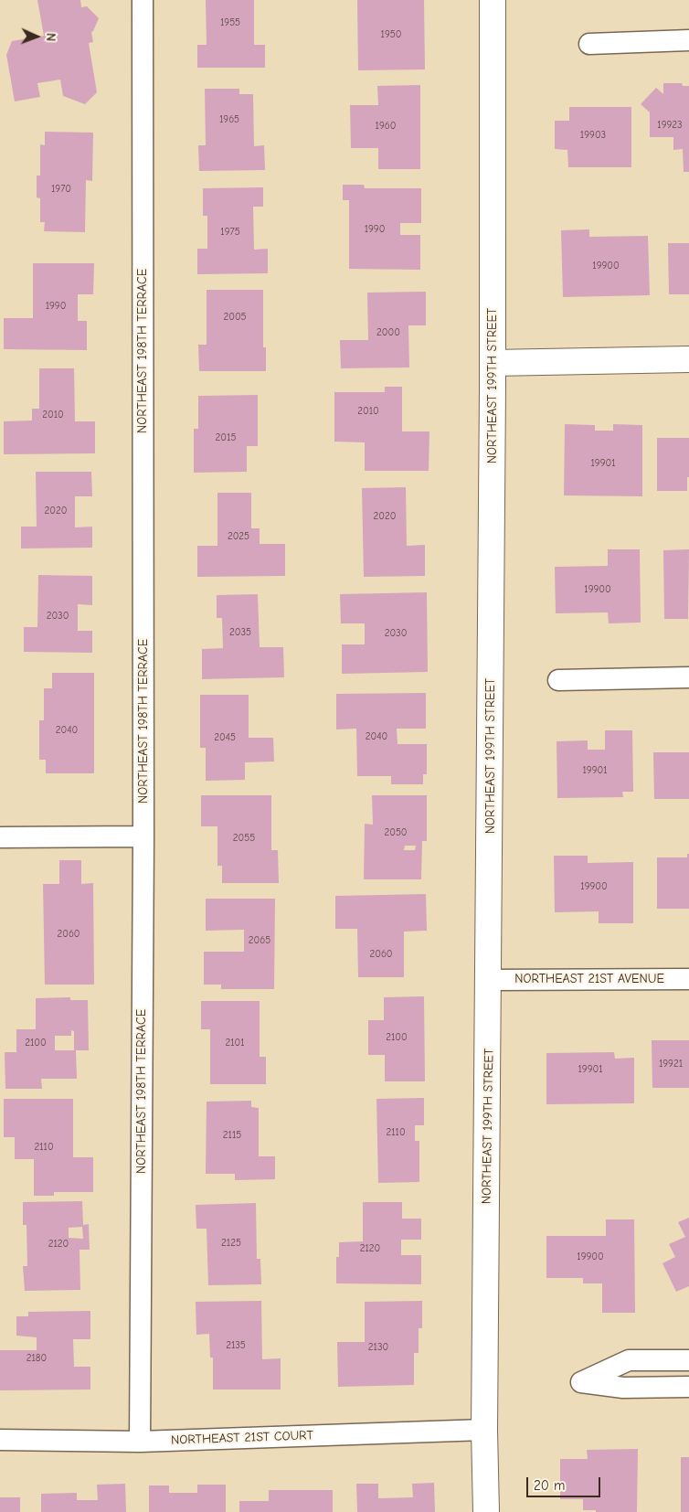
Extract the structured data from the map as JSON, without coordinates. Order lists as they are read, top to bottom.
{
  "streets": {
    "street": [
      "NORTHEAST 198TH TERRACE",
      "NORTHEAST 199TH STREET",
      "NORTHEAST 21ST AVENUE",
      "NORTHEAST 21ST COURT"
    ]
  },
  "crossings": [
    ["NORTHEAST 198TH TERRACE", "NORTHEAST 21ST COURT"],
    ["NORTHEAST 199TH STREET", "NORTHEAST 21ST AVENUE"],
    ["NORTHEAST 199TH STREET", "NORTHEAST 21ST COURT"]
  ],
  "house_numbers": [
    "1955",
    "1950",
    "1965",
    "19923",
    "1960",
    "19903",
    "1970",
    "1990",
    "1975",
    "19900",
    "1990",
    "2005",
    "2000",
    "2010",
    "2010",
    "2015",
    "19901",
    "2020",
    "2020",
    "2025",
    "19900",
    "2030",
    "2035",
    "2030",
    "2040",
    "2040",
    "2045",
    "19901",
    "2050",
    "2055",
    "19900",
    "2060",
    "2065",
    "2060",
    "2100",
    "2100",
    "2101",
    "19921",
    "19901",
    "2110",
    "2115",
    "2110",
    "2125",
    "2120",
    "2120",
    "19900",
    "2135",
    "2130",
    "2180"
  ],
  "scale_bar": "20 m",
  "north": "right"
}
